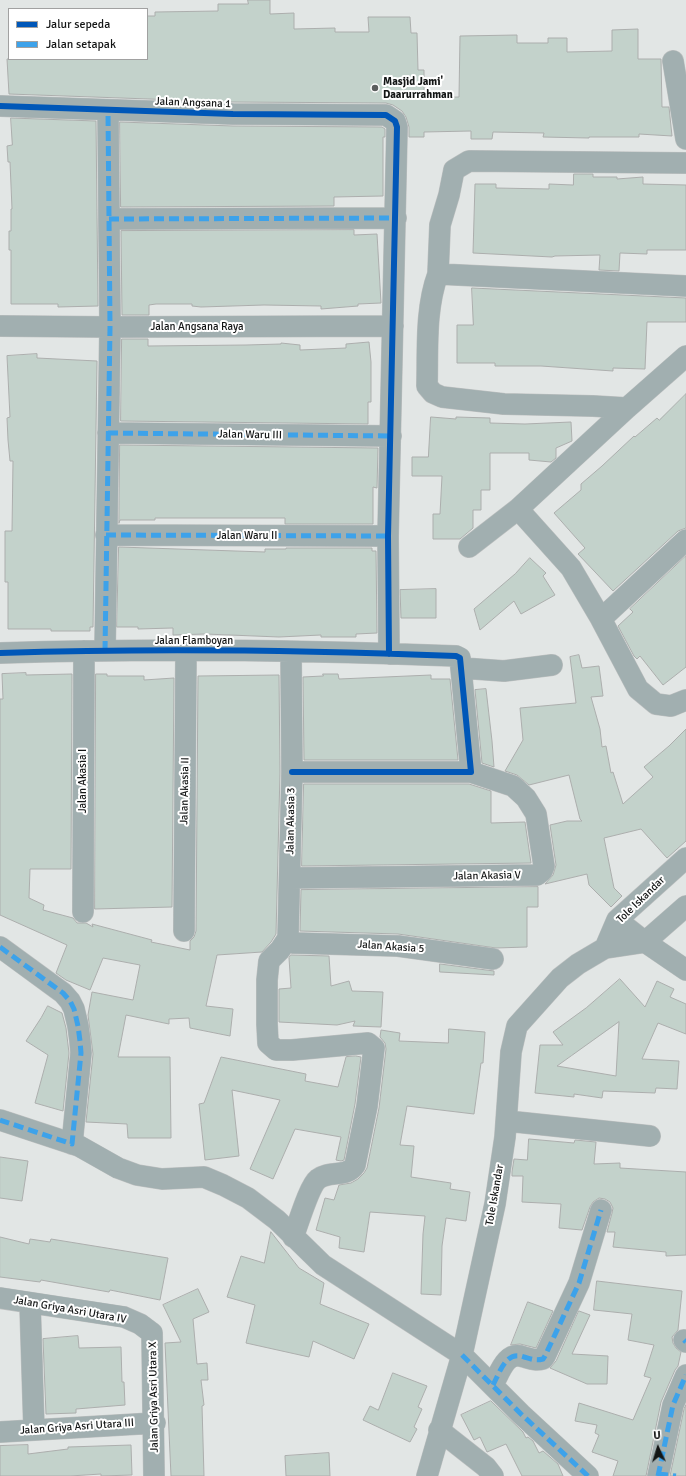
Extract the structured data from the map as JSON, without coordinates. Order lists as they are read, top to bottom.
{
  "streets": {
    "street": [
      "Jalan Angsana 1",
      "Jalan Angsana Raya",
      "Jalan Waru III",
      "Jalan Waru II",
      "Jalan Flamboyan",
      "Jalan Akasia I",
      "Jalan Akasia II",
      "Jalan Akasia 3",
      "Jalan Akasia V",
      "Tole Iskandar",
      "Jalan Akasia 5",
      "Jalan Griya Asri Utara IV",
      "Jalan Griya Asri Utara X",
      "Jalan Griya Asri Utara III"
    ]
  },
  "crossings": [
    ["Jalan Flamboyan", "Jalan Akasia I"],
    ["Jalan Flamboyan", "Jalan Akasia II"],
    ["Jalan Flamboyan", "Jalan Akasia 3"],
    ["Jalan Akasia 3", "Jalan Akasia V"],
    ["Jalan Akasia 3", "Jalan Akasia 5"],
    ["Jalan Griya Asri Utara IV", "Jalan Griya Asri Utara X"],
    ["Jalan Griya Asri Utara X", "Jalan Griya Asri Utara III"]
  ],
  "places": ["Masjid Jami' Daarurrahman"],
  "legend": ["Jalur sepeda", "Jalan setapak"],
  "north": "top"
}
